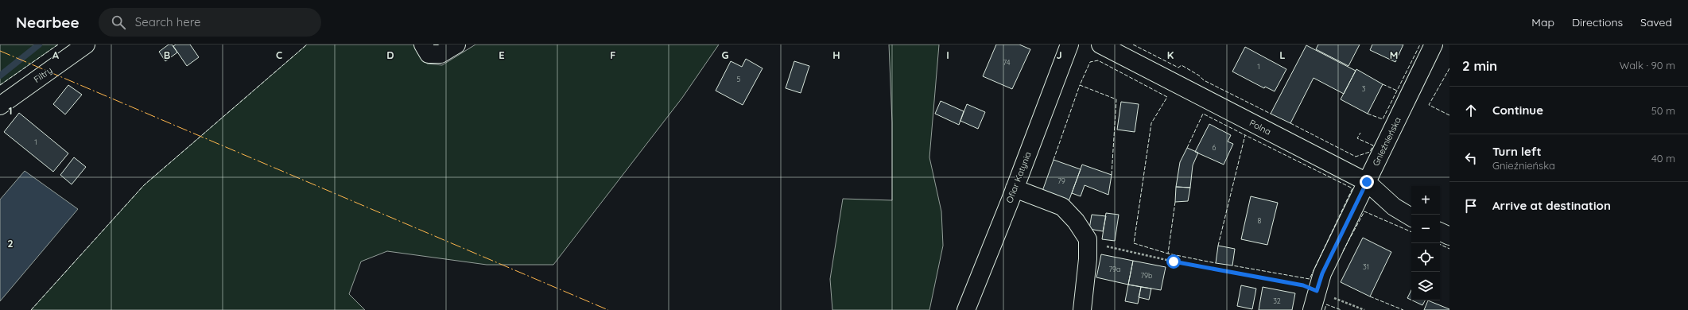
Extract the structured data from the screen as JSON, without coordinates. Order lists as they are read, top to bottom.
{
  "streets": {
    "street": [
      "Filtry",
      "Polna",
      "Gnieźnieńska",
      "Ofiar Katynia"
    ]
  },
  "crossings": [
    ["Polna", "Gnieźnieńska"]
  ],
  "house_numbers": [
    "74",
    "1",
    "5",
    "3",
    "1",
    "6",
    "79",
    "8",
    "31",
    "79a",
    "79b",
    "32"
  ],
  "page": {
    "header": "Nearbee",
    "search": "Search here",
    "nav": ["Map", "Directions", "Saved"],
    "heading": ["2 min", "Walk · 90 m"],
    "list": [
      ["Continue", "50 m"],
      ["Turn left", "Gnieźnieńska", "40 m"],
      "Arrive at destination"
    ],
    "map_buttons": ["+", "−"]
  },
  "grid": {
    "columns": [
      "A",
      "B",
      "C",
      "D",
      "E",
      "F",
      "G",
      "H",
      "I",
      "J",
      "K",
      "L",
      "M"
    ],
    "rows": ["1", "2"]
  }
}
